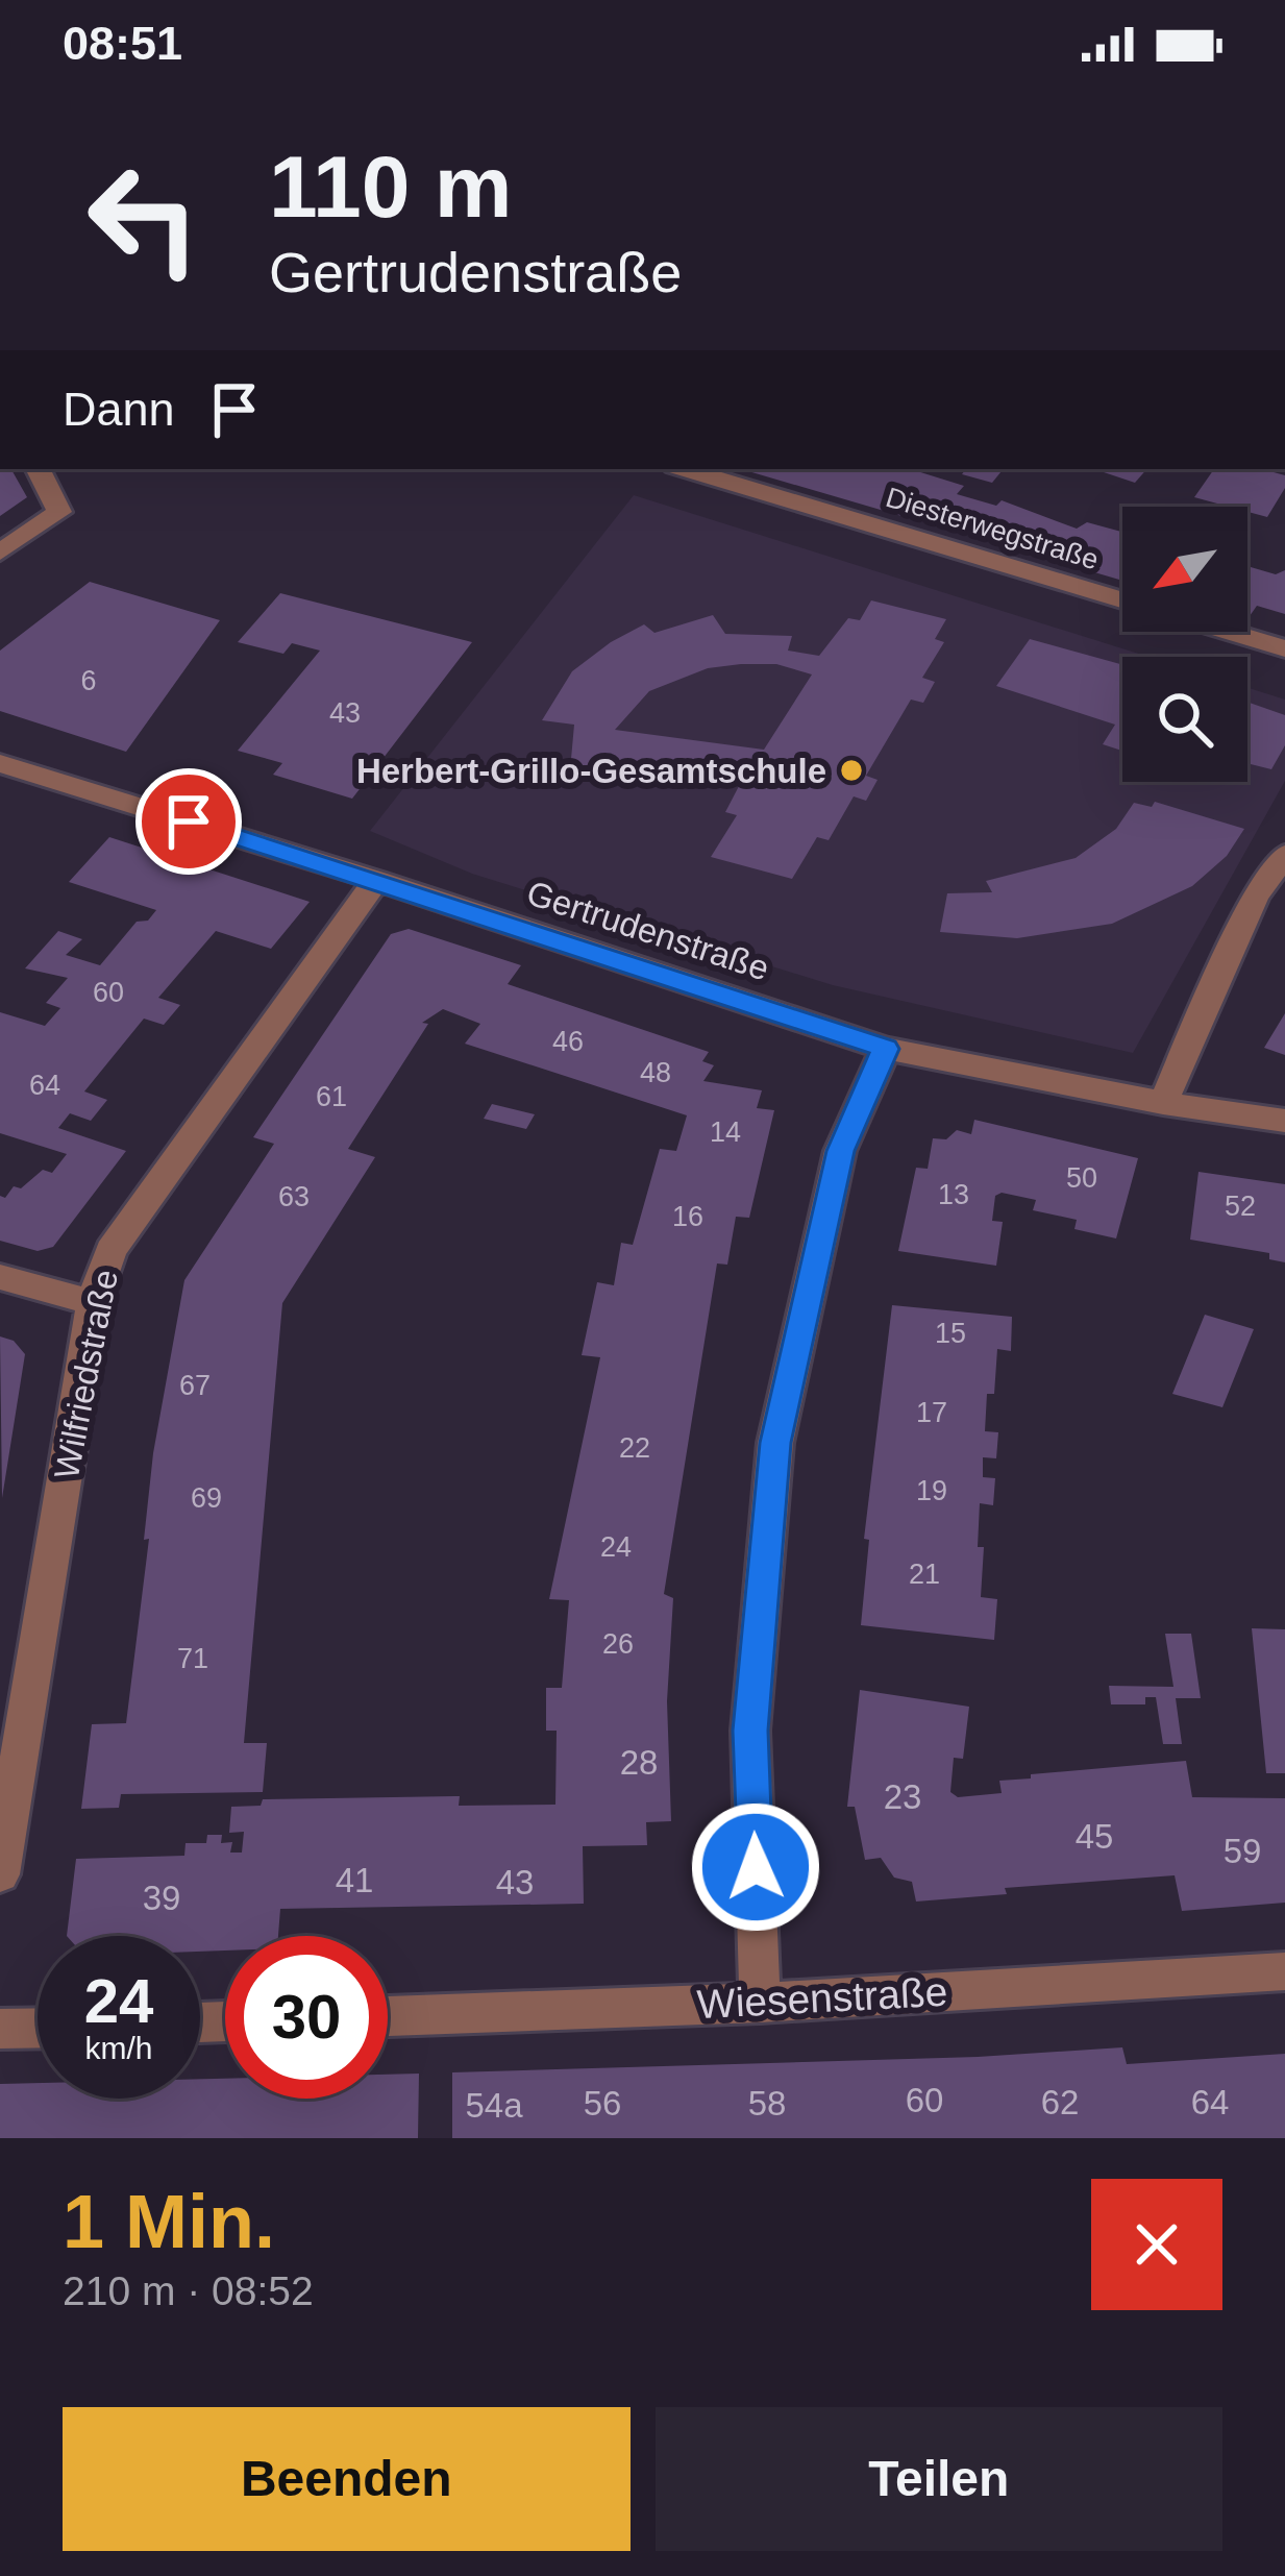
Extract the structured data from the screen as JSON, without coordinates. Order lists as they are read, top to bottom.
{
  "streets": {
    "street": [
      "Diesterwegstraße",
      "Gertrudenstraße",
      "Wilfriedstraße",
      "Wiesenstraße"
    ]
  },
  "crossings": [
    ["Gertrudenstraße", "Wilfriedstraße"]
  ],
  "places": ["Herbert-Grillo-Gesamtschule"],
  "house_numbers": [
    "6",
    "43",
    "60",
    "46",
    "48",
    "64",
    "61",
    "14",
    "50",
    "13",
    "63",
    "52",
    "16",
    "15",
    "67",
    "17",
    "22",
    "19",
    "69",
    "24",
    "21",
    "26",
    "71",
    "28",
    "23",
    "45",
    "59",
    "41",
    "43",
    "39",
    "60",
    "62",
    "64",
    "56",
    "58",
    "54a"
  ],
  "north": "bottom left",
  "page": {
    "status": "08:51",
    "turn": ["110 m", "Gertrudenstraße"],
    "then": "Dann",
    "speed": "24 km/h",
    "limit": "30",
    "heading": ["1 Min.", "210 m · 08:52"],
    "buttons": ["Beenden", "Teilen"]
  }
}
